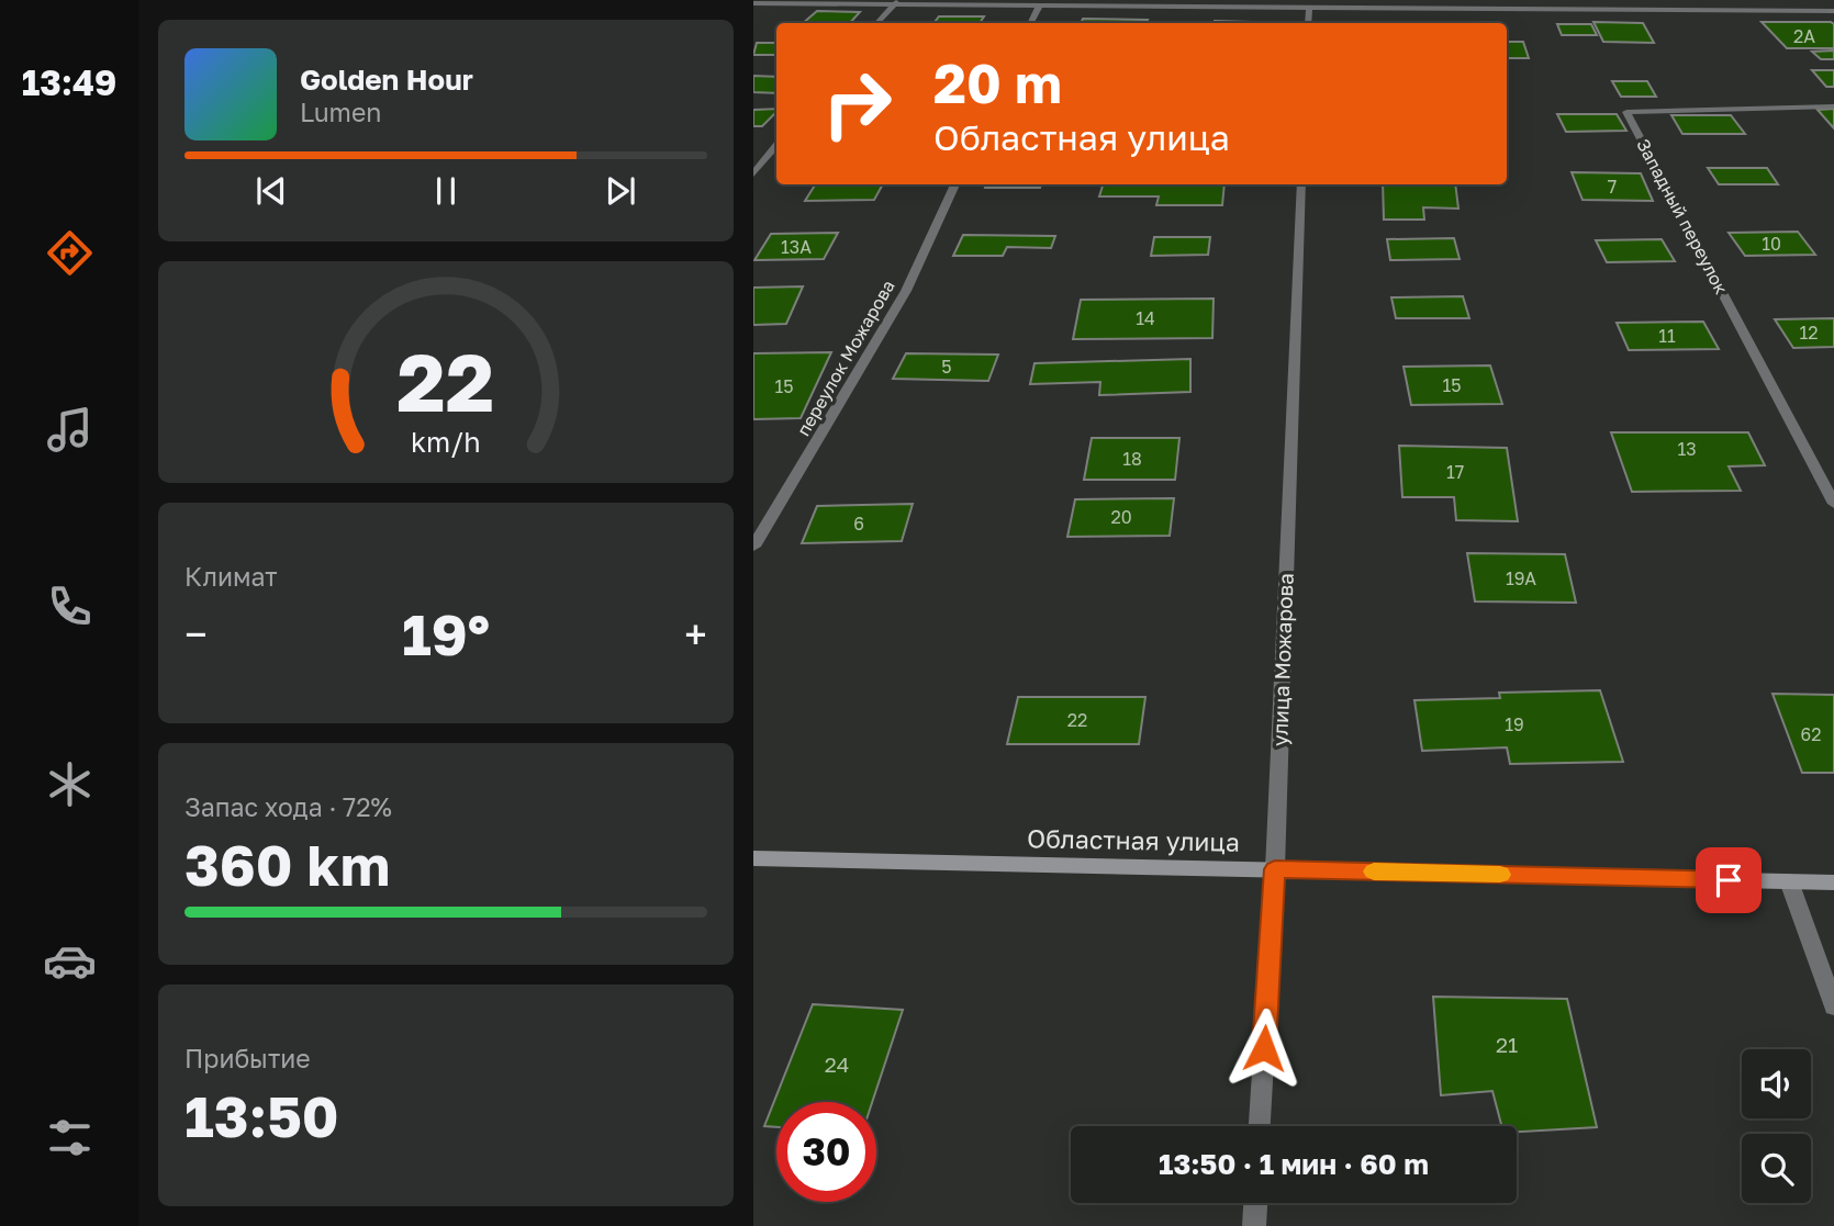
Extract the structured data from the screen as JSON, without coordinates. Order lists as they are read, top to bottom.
{
  "streets": {
    "main road": ["Областная улица"],
    "street": ["Западный переулок", "переулок Можарова", "улица Можарова"]
  },
  "crossings": [
    ["улица Можарова", "Областная улица"]
  ],
  "house_numbers": [
    "2А",
    "7",
    "10",
    "13А",
    "14",
    "12",
    "11",
    "5",
    "15",
    "15",
    "13",
    "18",
    "17",
    "20",
    "6",
    "19А",
    "22",
    "19",
    "62",
    "21",
    "24"
  ],
  "page": {
    "tabs": "13:49",
    "turn": ["20 m", "Областная улица"],
    "song": ["Golden Hour", "Lumen"],
    "tile": [
      "Климат",
      ["Запас хода · 72%", "360 km"],
      ["Прибытие", "13:50"]
    ],
    "heat": ["−", "19°", "+"],
    "limit": "30",
    "trip": "13:50 · 1 мин · 60 m",
    "gauge": ["22", "km/h"]
  }
}
